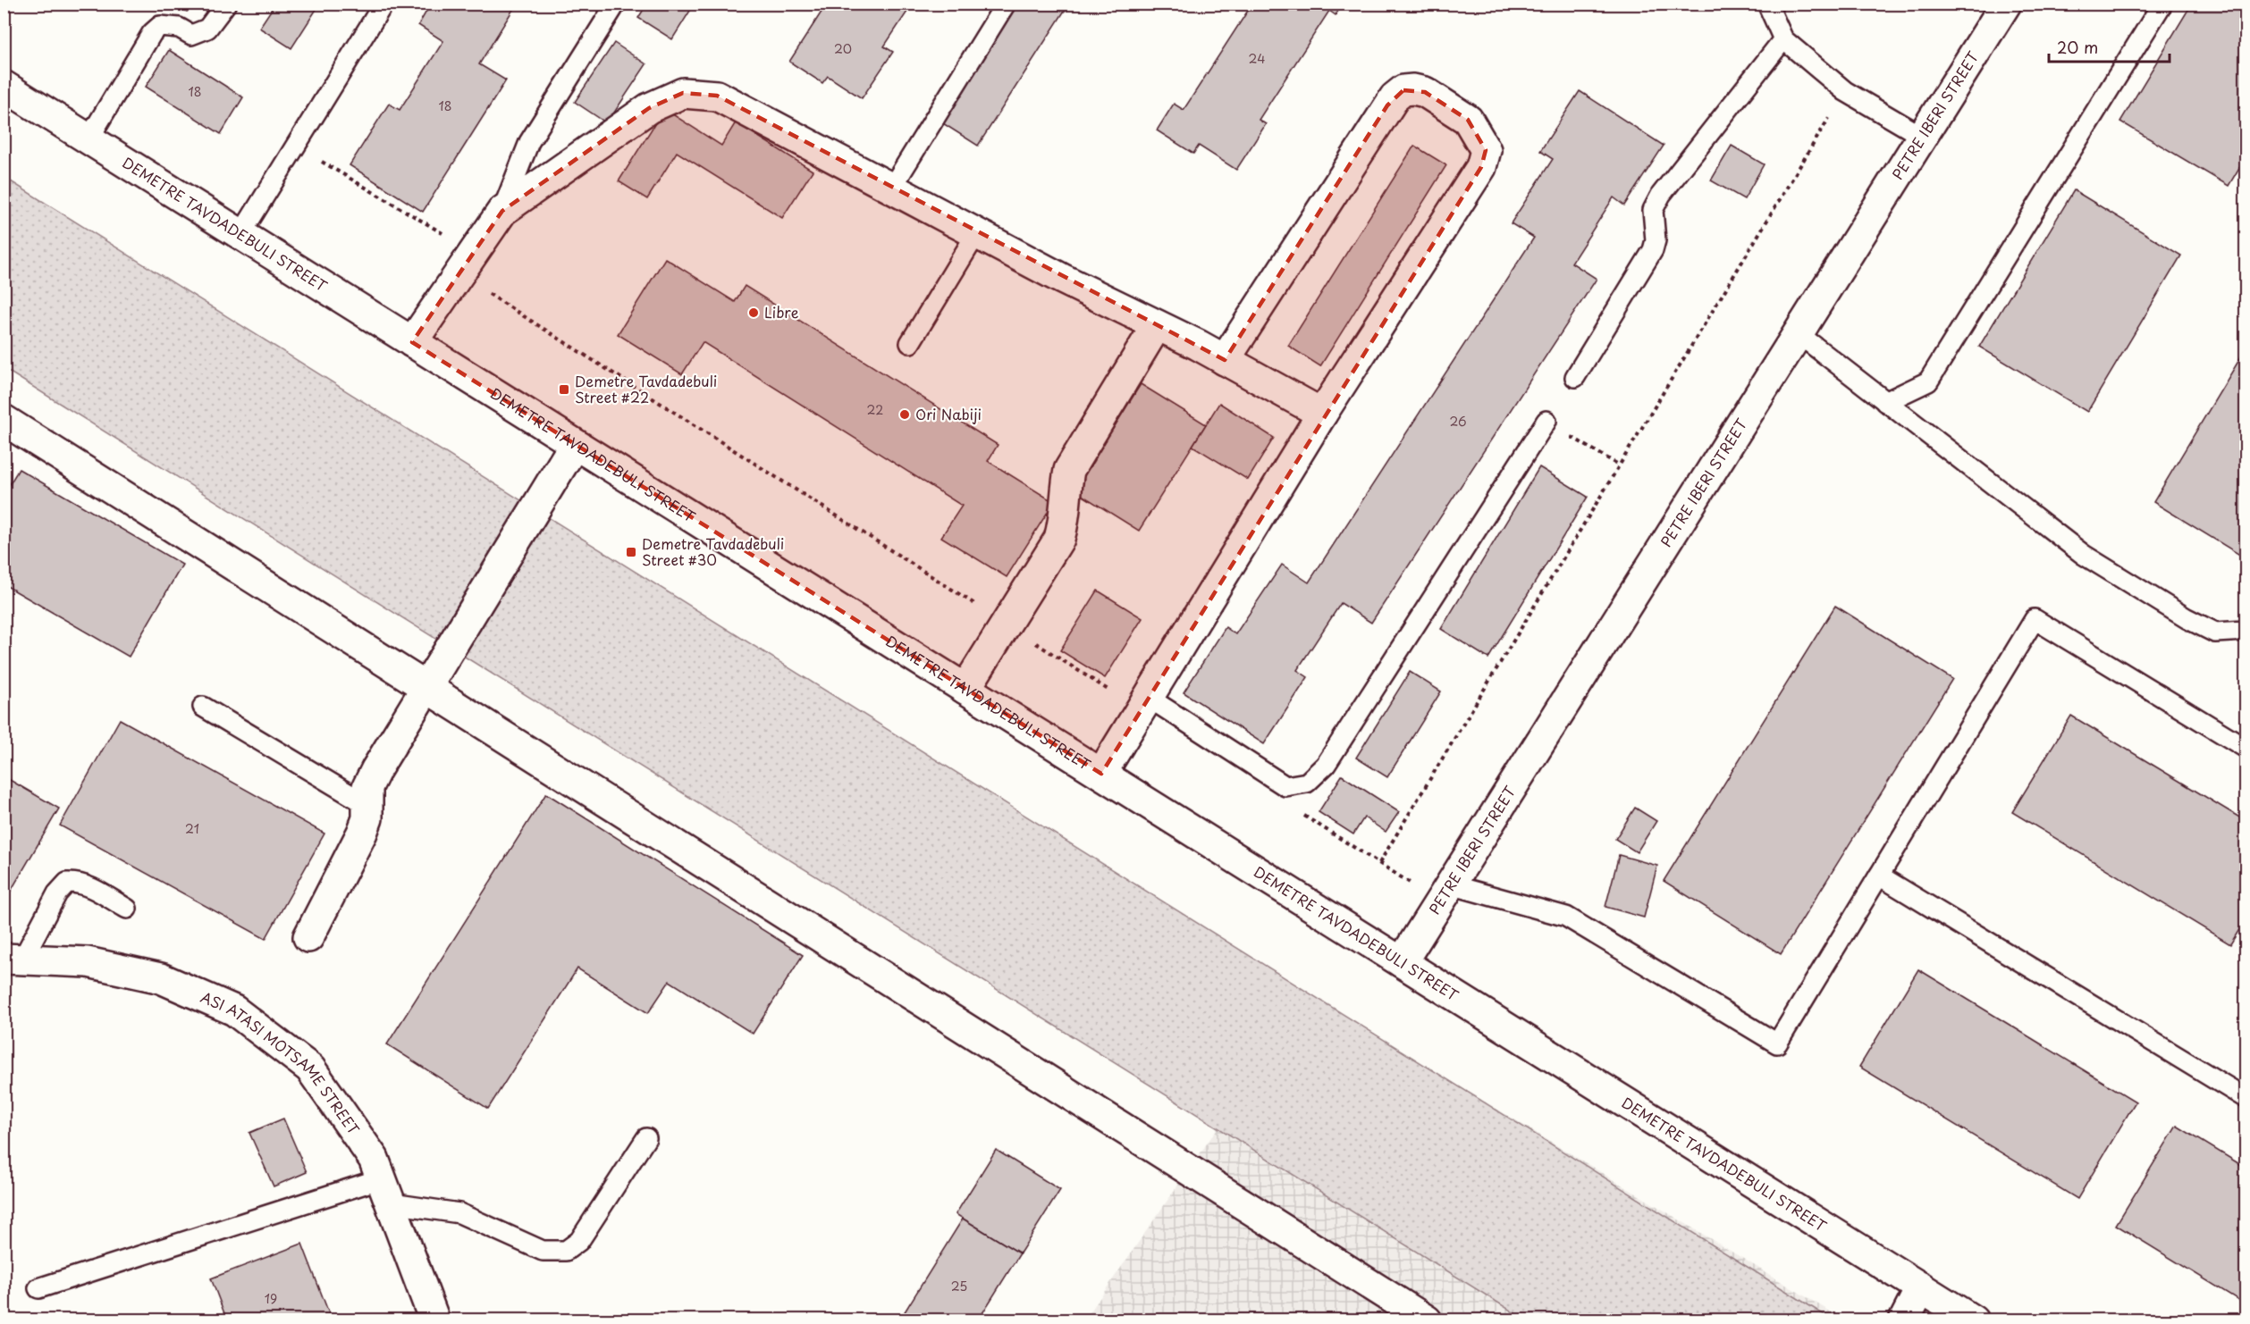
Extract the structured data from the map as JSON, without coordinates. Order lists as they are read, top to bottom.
{
  "streets": {
    "street": ["PETRE IBERI STREET", "DEMETRE TAVDADEBULI STREET", "ASI ATASI MOTSAME STREET"]
  },
  "crossings": [
    ["PETRE IBERI STREET", "DEMETRE TAVDADEBULI STREET"]
  ],
  "places": {
    "other": ["Libre", "Ori Nabiji"],
    "transit": ["Demetre Tavdadebuli Street #22", "Demetre Tavdadebuli Street #30"]
  },
  "house_numbers": [
    "20",
    "24",
    "18",
    "18",
    "22",
    "26",
    "21",
    "25",
    "19"
  ],
  "scale_bar": "20 m"
}
